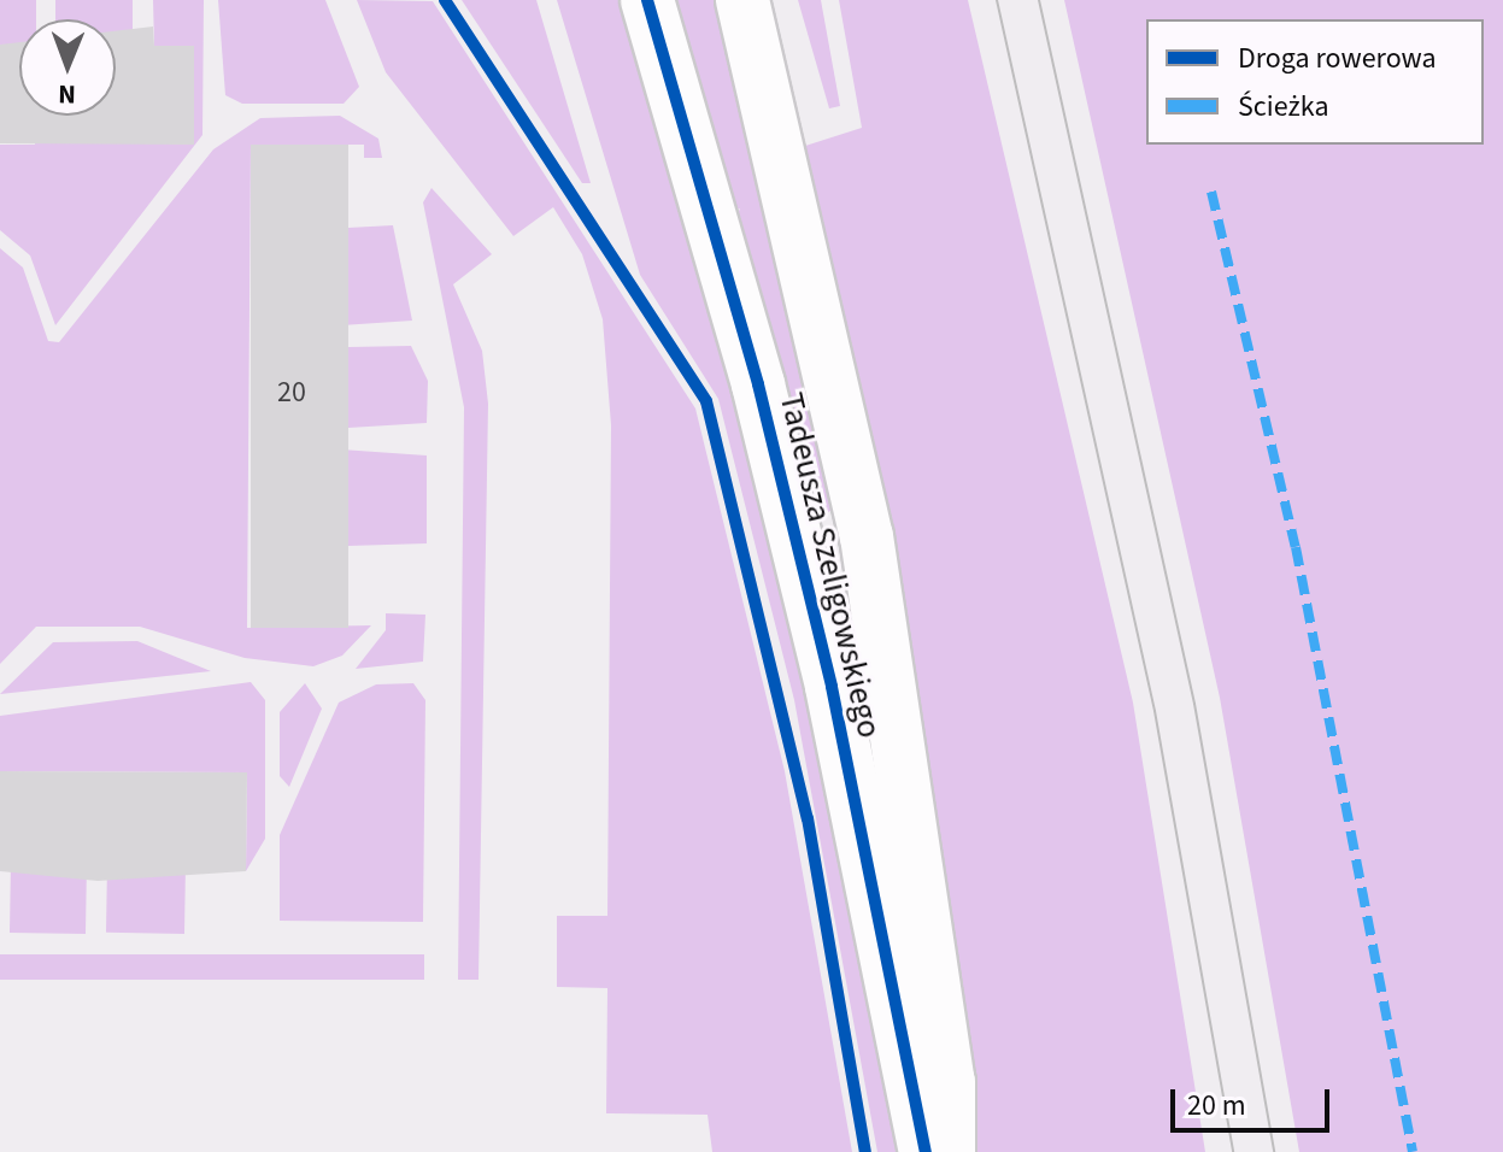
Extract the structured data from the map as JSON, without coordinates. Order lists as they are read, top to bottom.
{
  "streets": {
    "street": ["Tadeusza Szeligowskiego"]
  },
  "house_numbers": ["20"],
  "legend": ["Droga rowerowa", "Ścieżka"],
  "scale_bar": "20 m",
  "north": "bottom"
}
